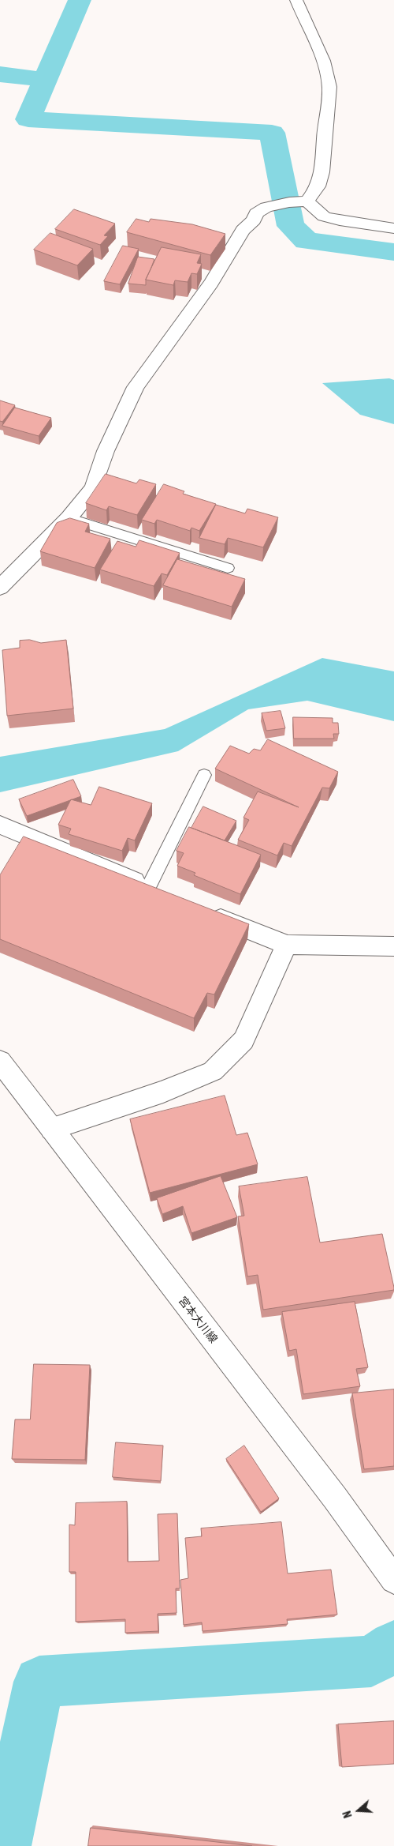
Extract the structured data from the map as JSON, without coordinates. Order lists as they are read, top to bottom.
{
  "streets": {
    "street": ["宮本大川線"]
  },
  "north": "left"
}
